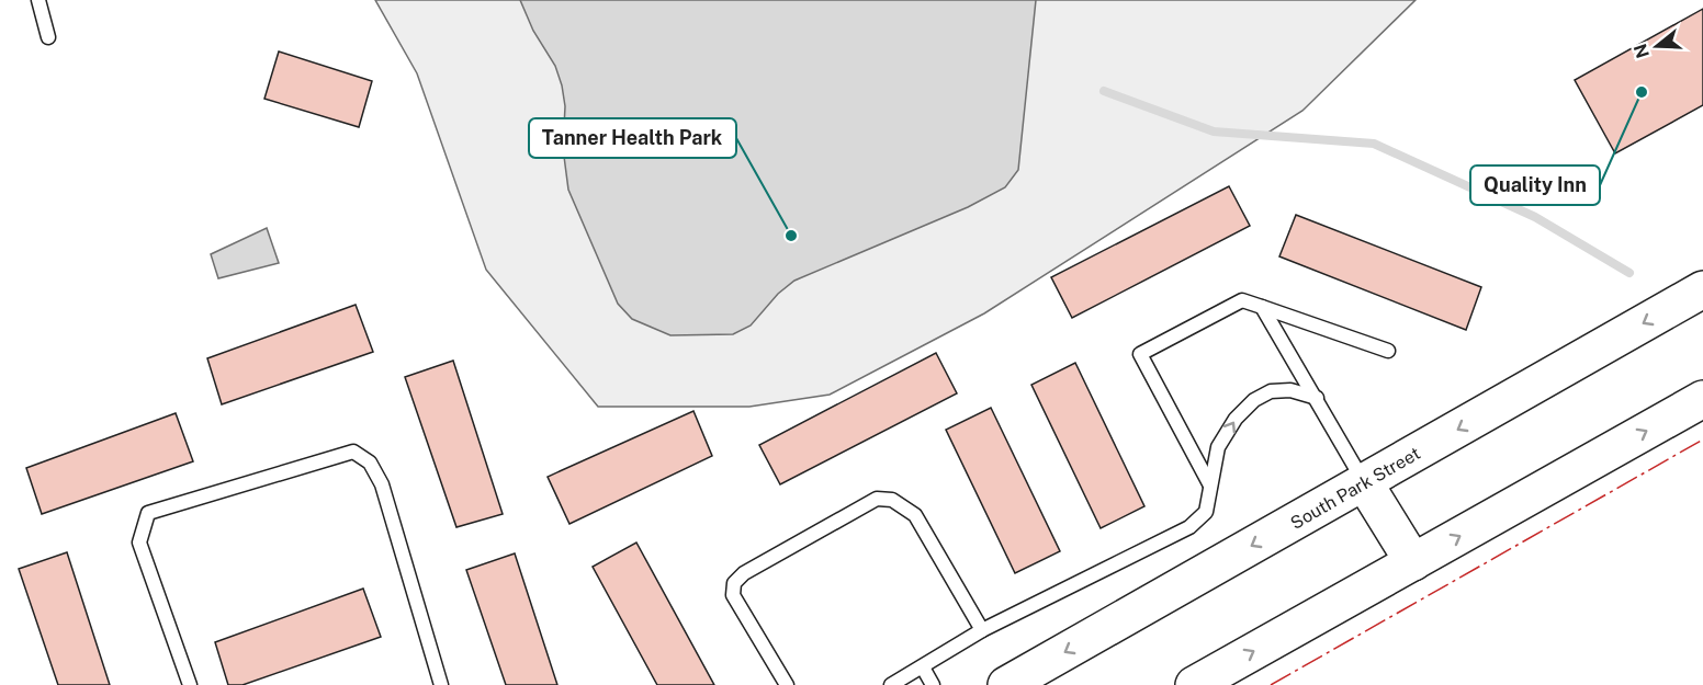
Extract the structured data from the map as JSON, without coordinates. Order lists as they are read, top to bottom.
{
  "streets": {
    "main road": ["South Park Street"]
  },
  "places": ["Quality Inn", "Tanner Health Park"],
  "north": "left"
}
